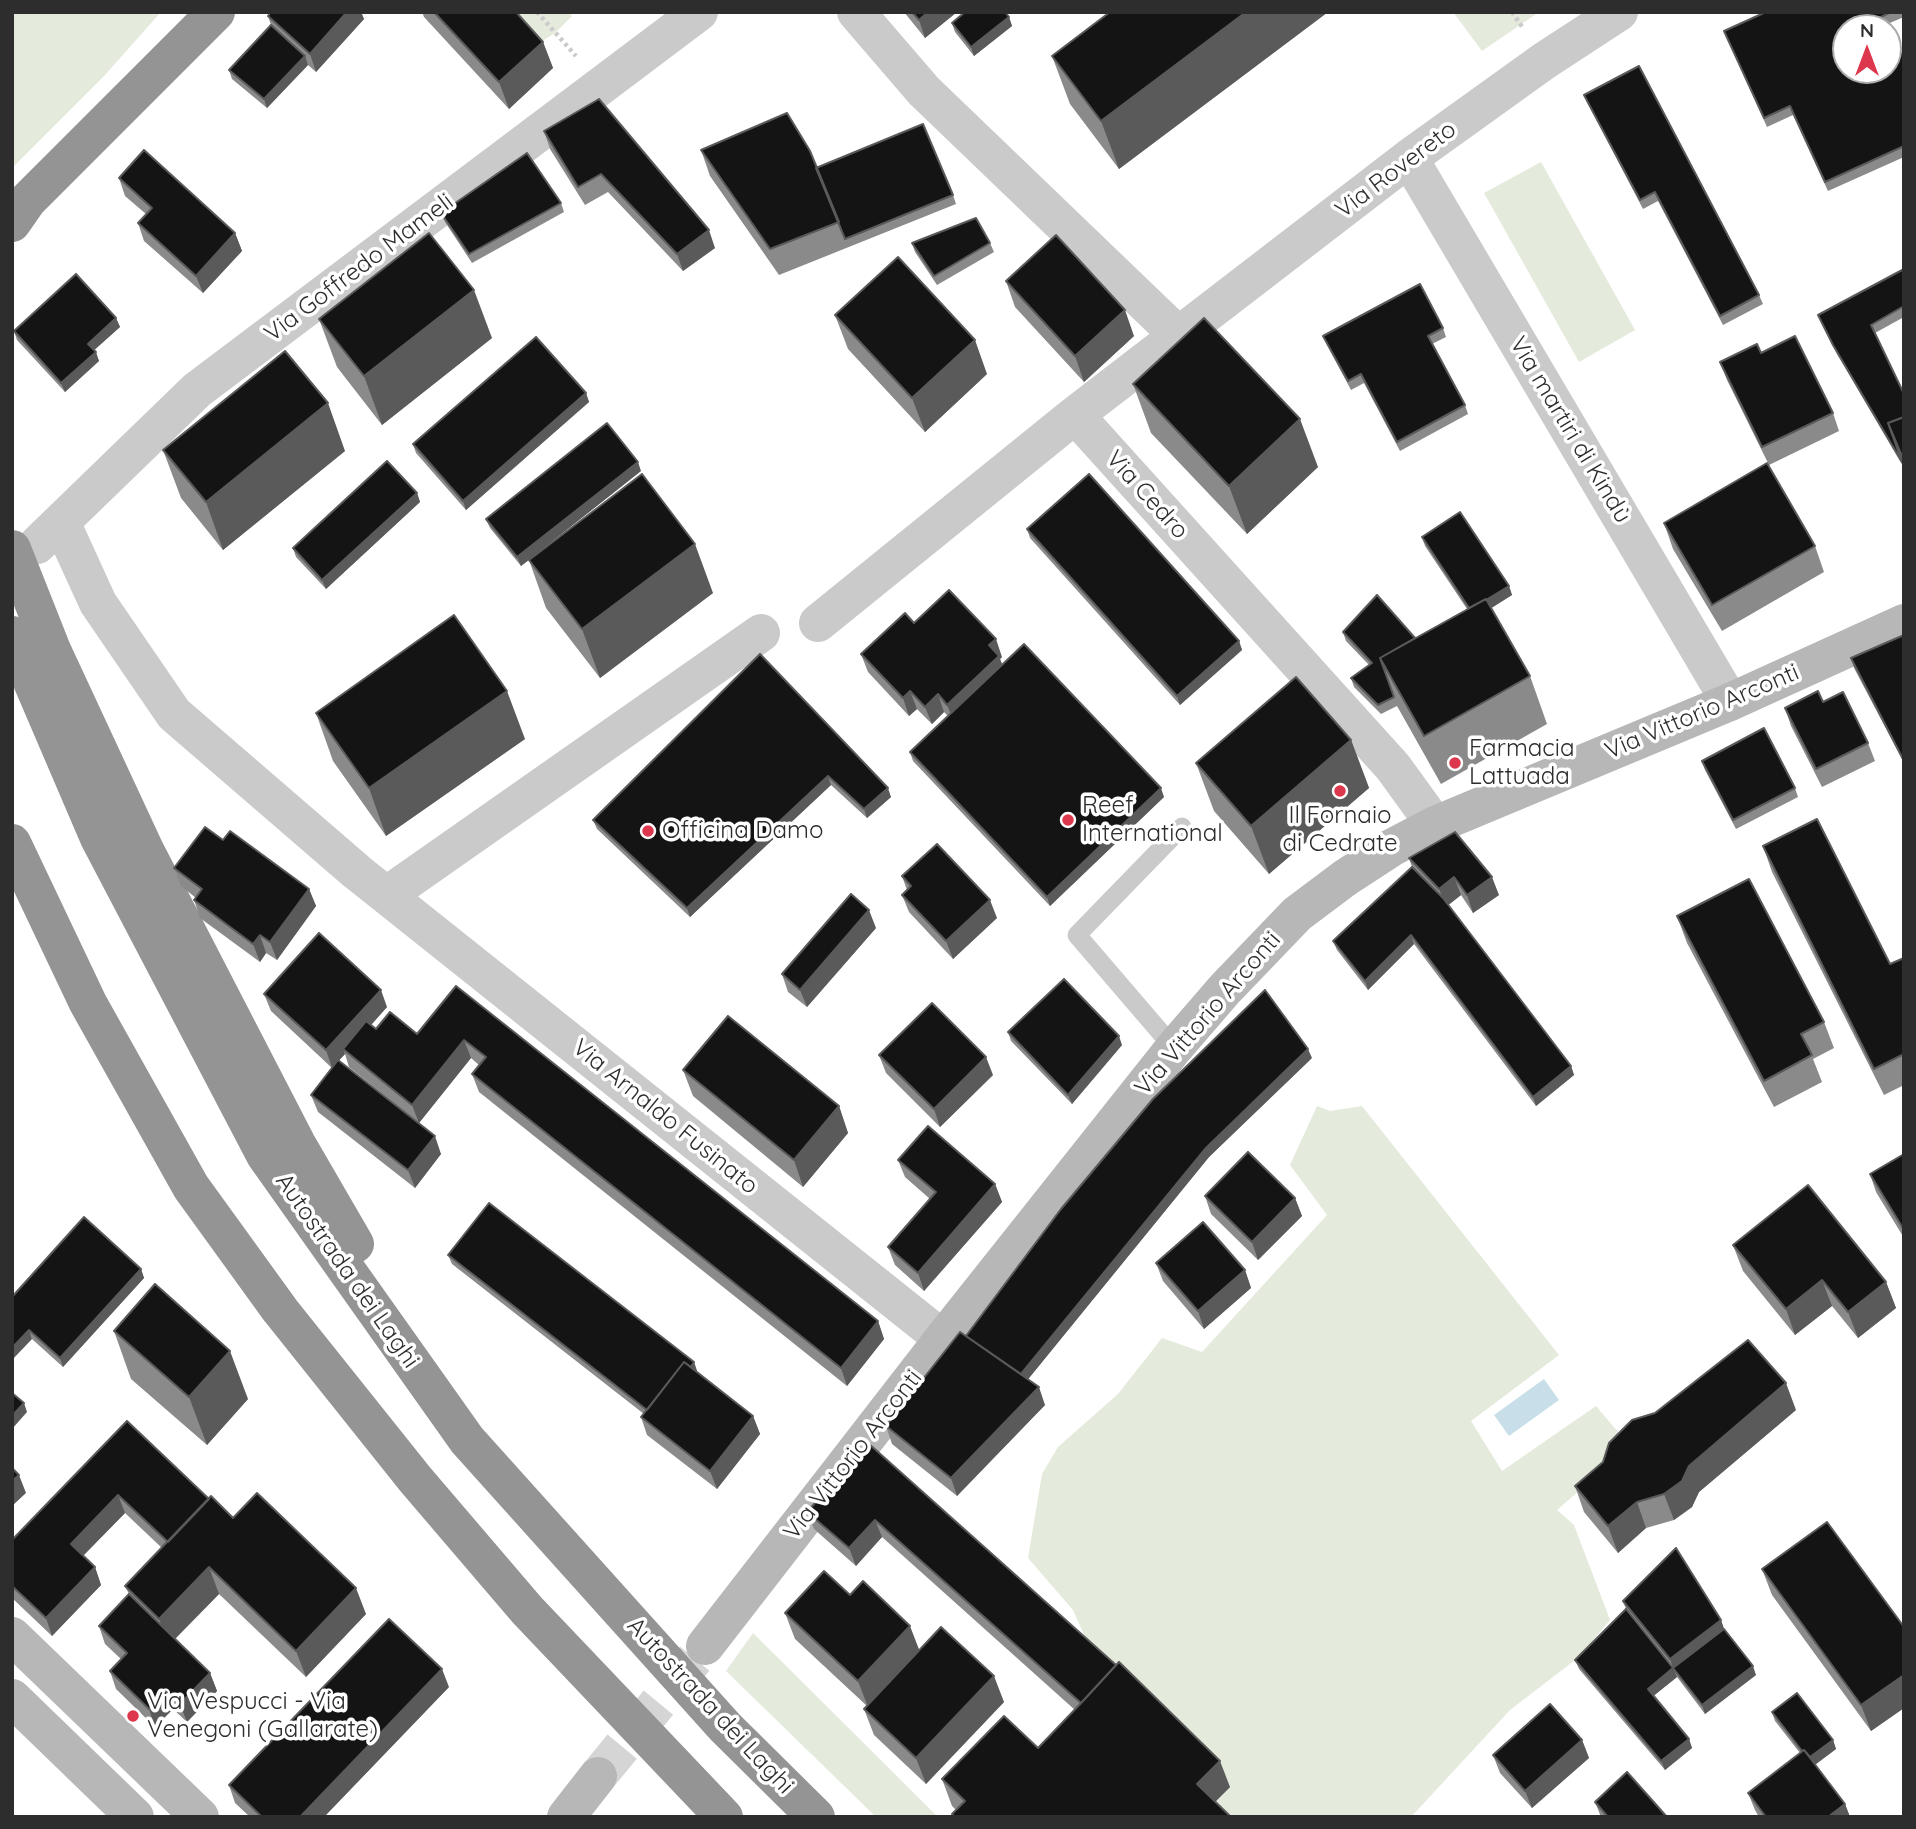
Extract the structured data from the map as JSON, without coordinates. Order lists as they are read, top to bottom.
{
  "streets": {
    "highway": ["Autostrada dei Laghi"],
    "street": [
      "Via Rovereto",
      "Via Goffredo Mameli",
      "Via martiri di Kindù",
      "Via Cedro",
      "Via Vittorio Arconti",
      "Via Arnaldo Fusinato"
    ]
  },
  "crossings": [
    ["Via Rovereto", "Via martiri di Kindù"],
    ["Via Rovereto", "Via Cedro"],
    ["Via Goffredo Mameli", "Via Arnaldo Fusinato"],
    ["Via martiri di Kindù", "Via Vittorio Arconti"],
    ["Via Cedro", "Via Vittorio Arconti"],
    ["Via Vittorio Arconti", "Via Arnaldo Fusinato"]
  ],
  "places": [
    "Farmacia Lattuada",
    "Il Fornaio di Cedrate",
    "Reef International",
    "Officina Damo",
    "Via Vespucci - Via Venegoni (Gallarate)"
  ],
  "north": "top"
}
